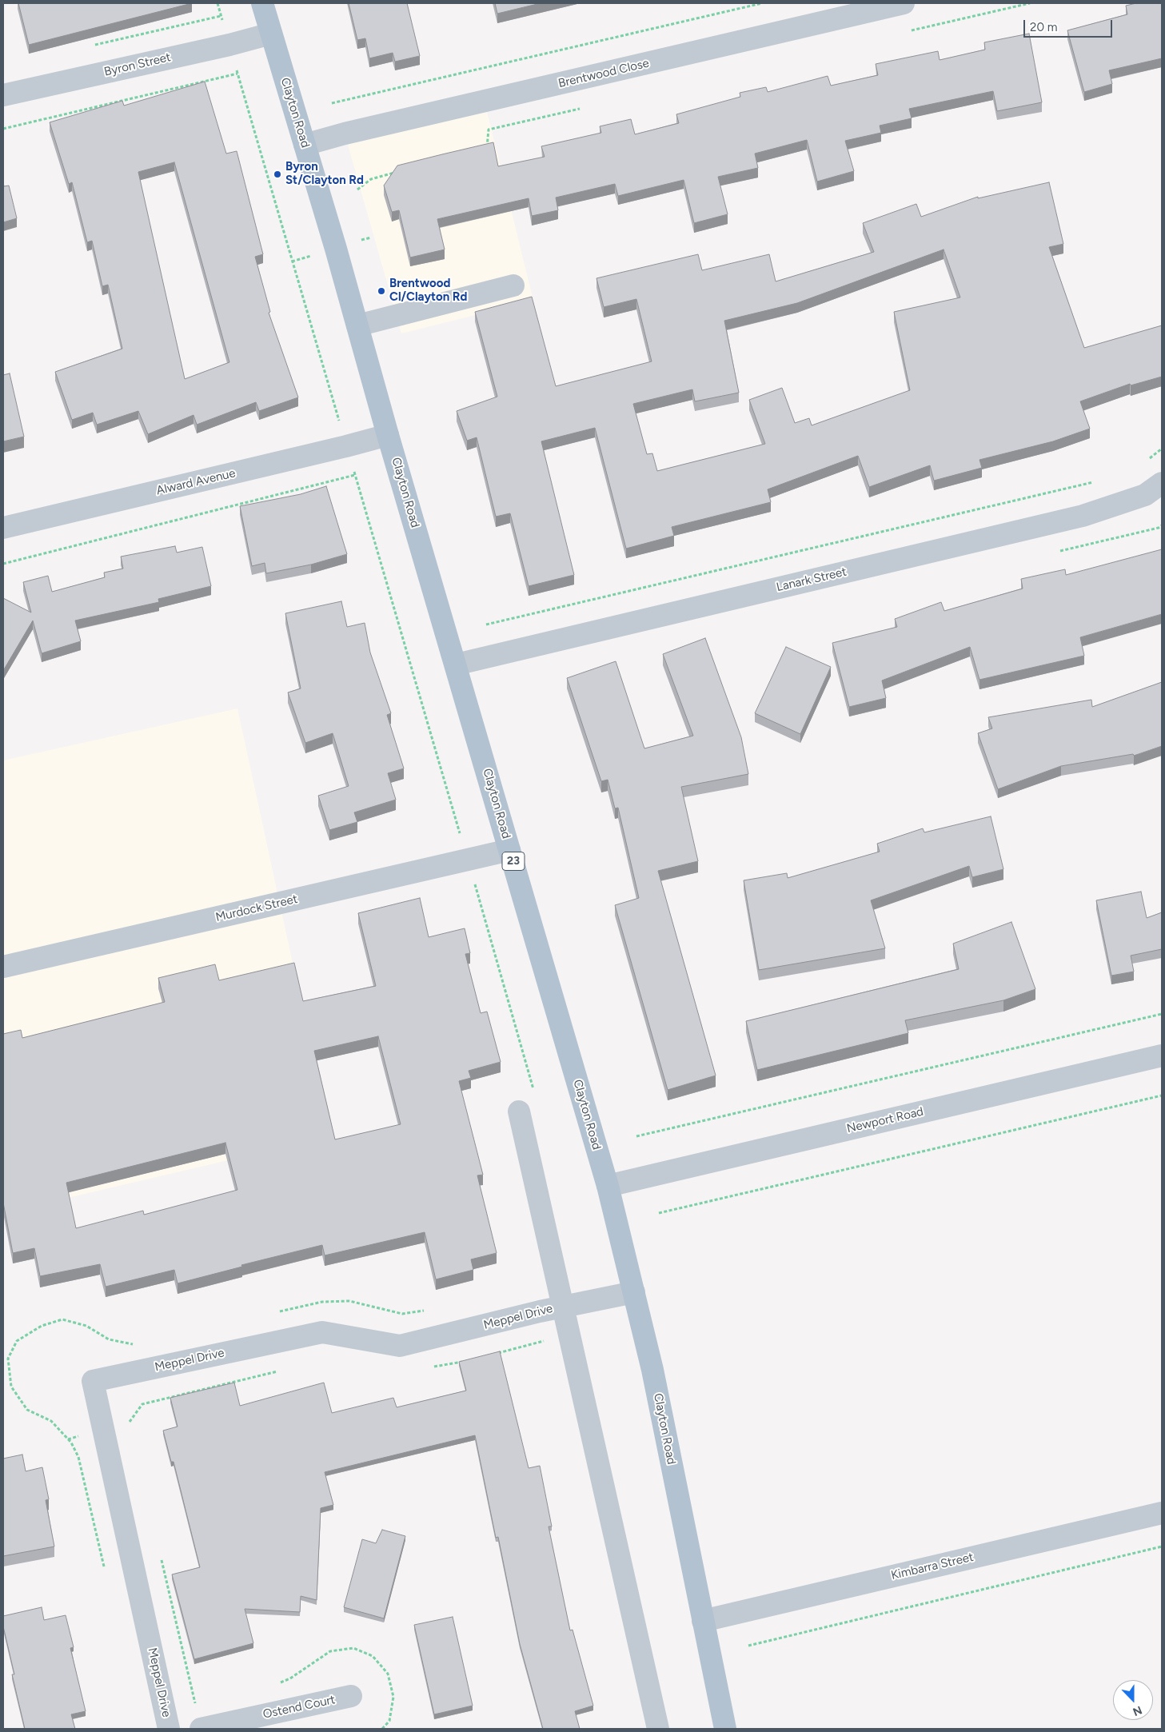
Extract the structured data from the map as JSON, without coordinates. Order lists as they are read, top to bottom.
{
  "streets": {
    "main road": ["Clayton Road", "23"],
    "street": [
      "Byron Street",
      "Brentwood Close",
      "Alward Avenue",
      "Lanark Street",
      "Murdock Street",
      "Newport Road",
      "Meppel Drive",
      "Kimbarra Street",
      "Ostend Court"
    ]
  },
  "crossings": [
    ["Byron Street", "Clayton Road"],
    ["Brentwood Close", "Clayton Road"],
    ["Clayton Road", "Alward Avenue"],
    ["Clayton Road", "Lanark Street"],
    ["Clayton Road", "Murdock Street"],
    ["Clayton Road", "Newport Road"],
    ["Clayton Road", "Meppel Drive"],
    ["Clayton Road", "Kimbarra Street"]
  ],
  "places": ["Byron St/Clayton Rd", "Brentwood Cl/Clayton Rd"],
  "scale_bar": "20 m",
  "north": "bottom"
}
